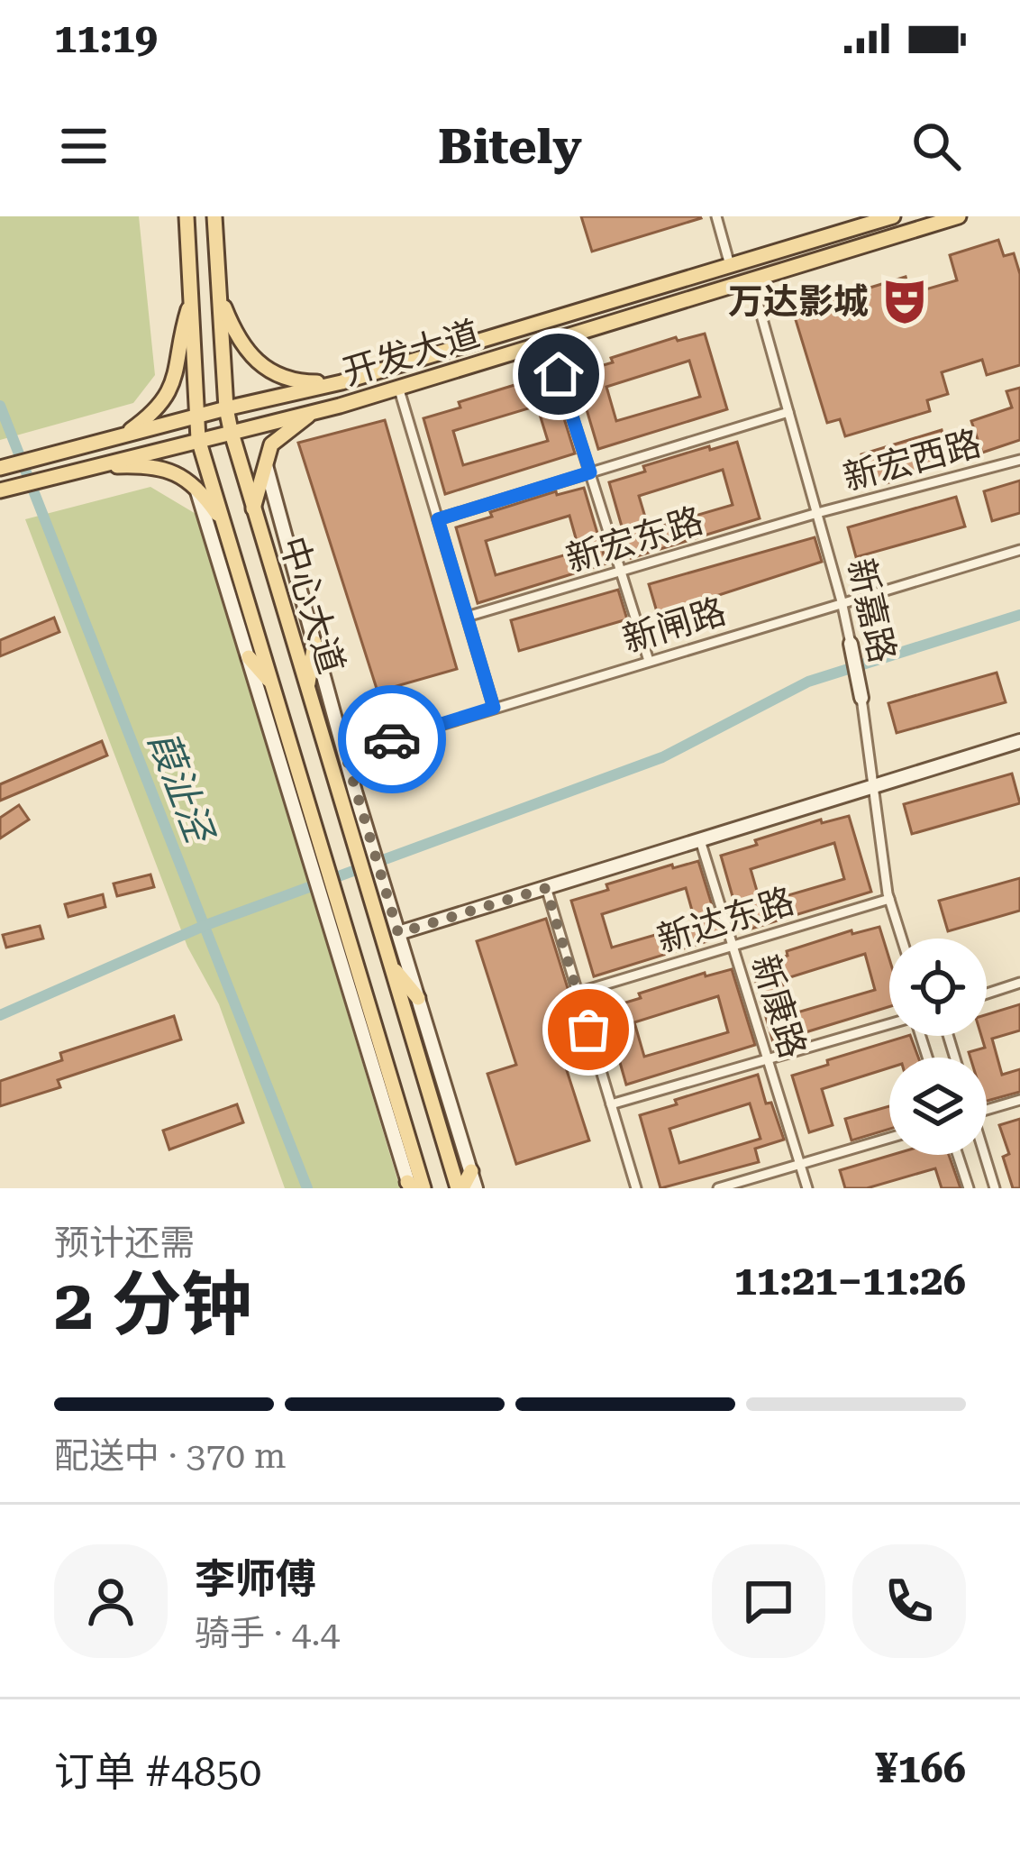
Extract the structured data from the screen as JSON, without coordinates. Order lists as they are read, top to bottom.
{
  "streets": {
    "main road": ["开发大道", "中心大道", "新嘉路"],
    "street": [
      "新宏西路",
      "新宏东路",
      "新闸路",
      "新达东路",
      "新康路"
    ]
  },
  "crossings": [
    ["开发大道", "中心大道"],
    ["开发大道", "新嘉路"],
    ["新宏西路", "新宏东路"],
    ["新宏西路", "新嘉路"],
    ["新宏东路", "新嘉路"],
    ["新嘉路", "新闸路"],
    ["新嘉路", "新达东路"],
    ["新达东路", "新康路"]
  ],
  "water": ["葭沚泾"],
  "places": {
    "theatre": ["万达影城"]
  },
  "page": {
    "status": "11:19",
    "header": "Bitely",
    "heading": ["2 分钟", "预计还需", "11:21–11:26"],
    "panel": [
      "李师傅",
      "骑手 · 4.4",
      "订单 #4850",
      "¥166"
    ],
    "bar": "配送中 · 370 m"
  }
}
